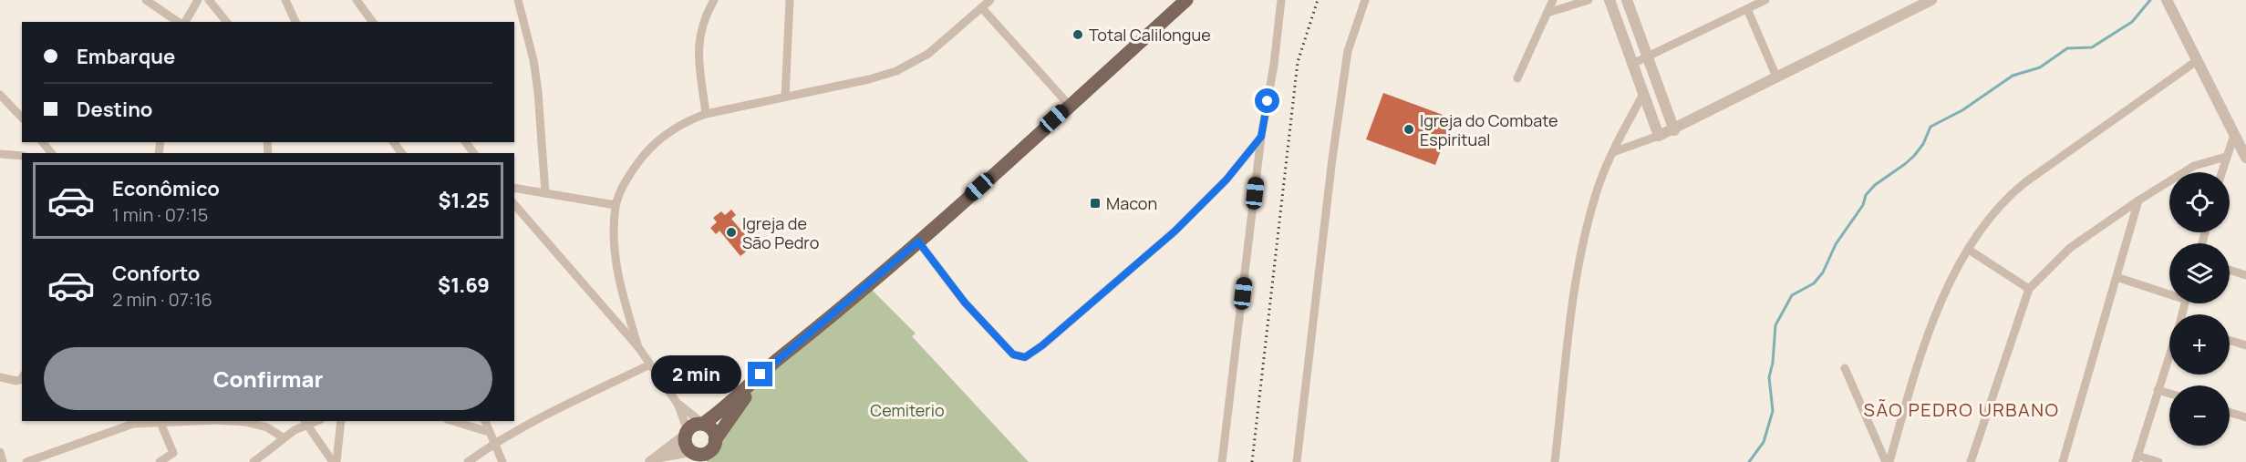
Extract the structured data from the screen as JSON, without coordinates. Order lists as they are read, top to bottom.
{
  "districts": ["SÃO PEDRO URBANO"],
  "parks": ["Cemiterio"],
  "places": {
    "other": ["Total Calilongue", "Igreja do Combate Espiritual", "Igreja de São Pedro"],
    "transit": ["Macon"]
  },
  "page": {
    "banner": ["Embarque", "Destino"],
    "list": [
      {
        "name": "Econômico",
        "note": "1 min · 07:15",
        "value": "$1.25"
      },
      {
        "name": "Conforto",
        "note": "2 min · 07:16",
        "value": "$1.69"
      }
    ],
    "map_buttons": ["+", "−"],
    "buttons": "Confirmar",
    "bubble": "2 min"
  }
}
